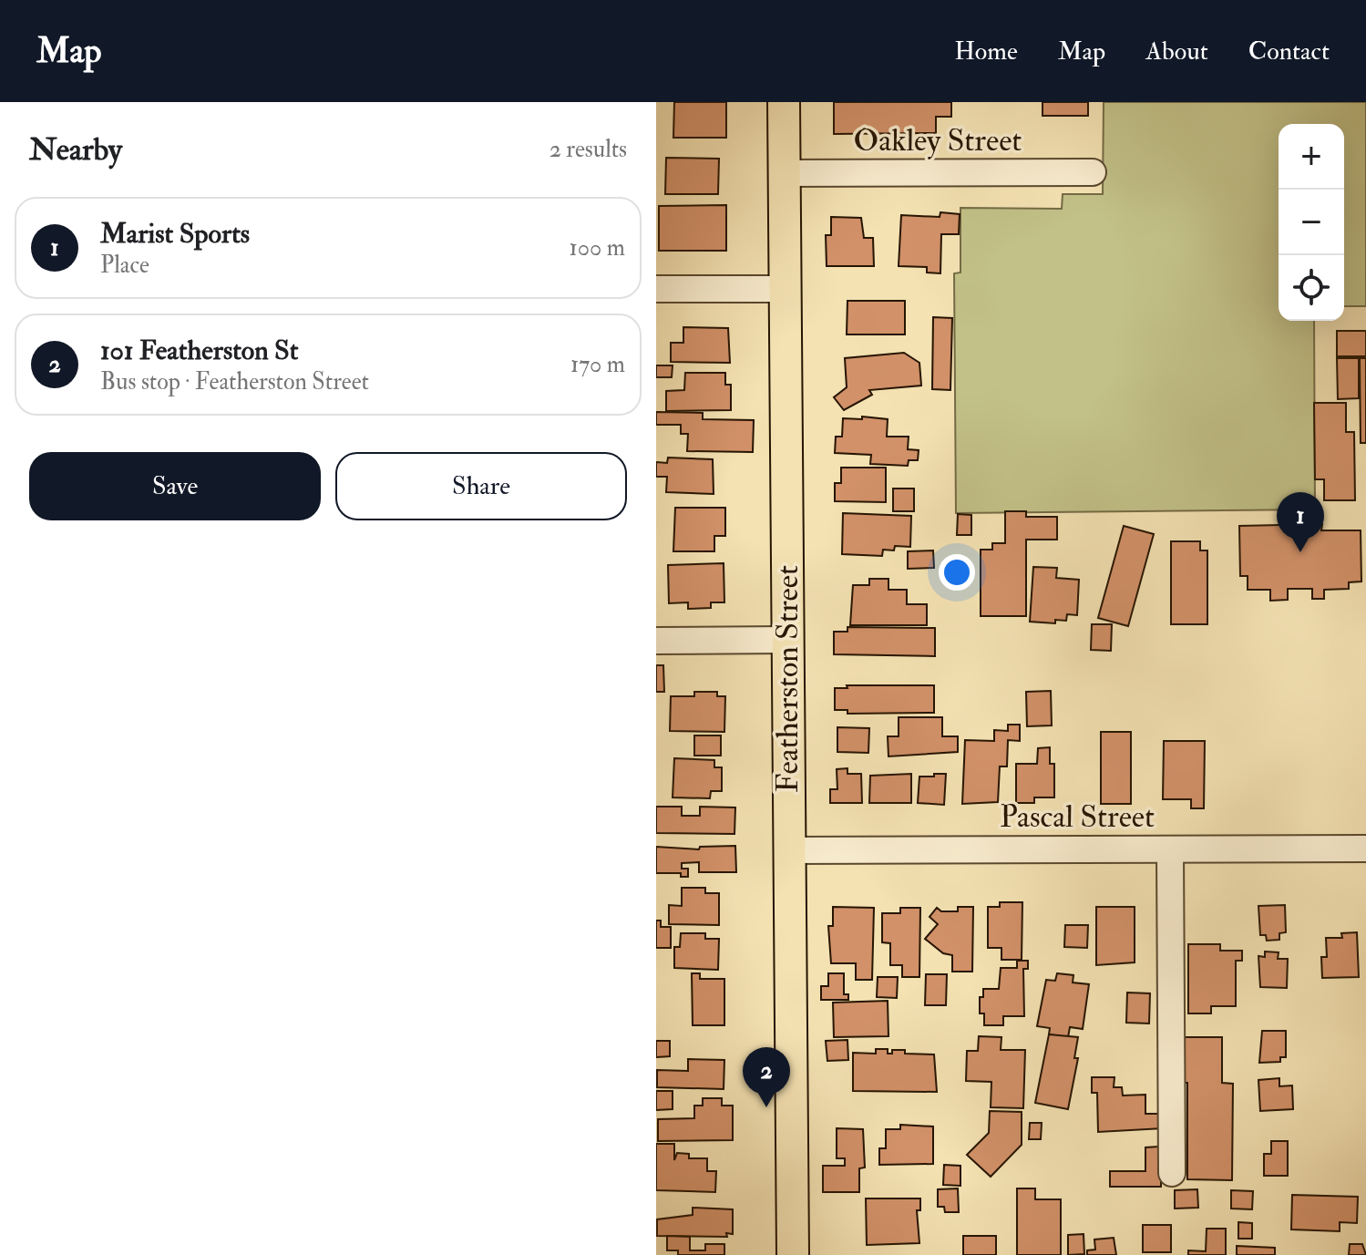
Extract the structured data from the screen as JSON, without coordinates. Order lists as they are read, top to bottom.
{
  "streets": {
    "main road": ["Featherston Street"],
    "street": ["Oakley Street", "Pascal Street"]
  },
  "crossings": [
    ["Oakley Street", "Featherston Street"],
    ["Featherston Street", "Pascal Street"]
  ],
  "page": {
    "header": "Map",
    "nav": [
      "Home",
      "Map",
      "About",
      "Contact"
    ],
    "heading": ["Nearby", "2 results"],
    "map_buttons": ["+", "−"],
    "list": [
      {
        "mark": "1",
        "name": "Marist Sports",
        "note": "Place",
        "value": "100 m"
      },
      {
        "mark": "2",
        "name": "101 Featherston St",
        "note": "Bus stop · Featherston Street",
        "value": "170 m"
      }
    ],
    "buttons": ["Save", "Share"],
    "pins": ["1", "2"]
  }
}
